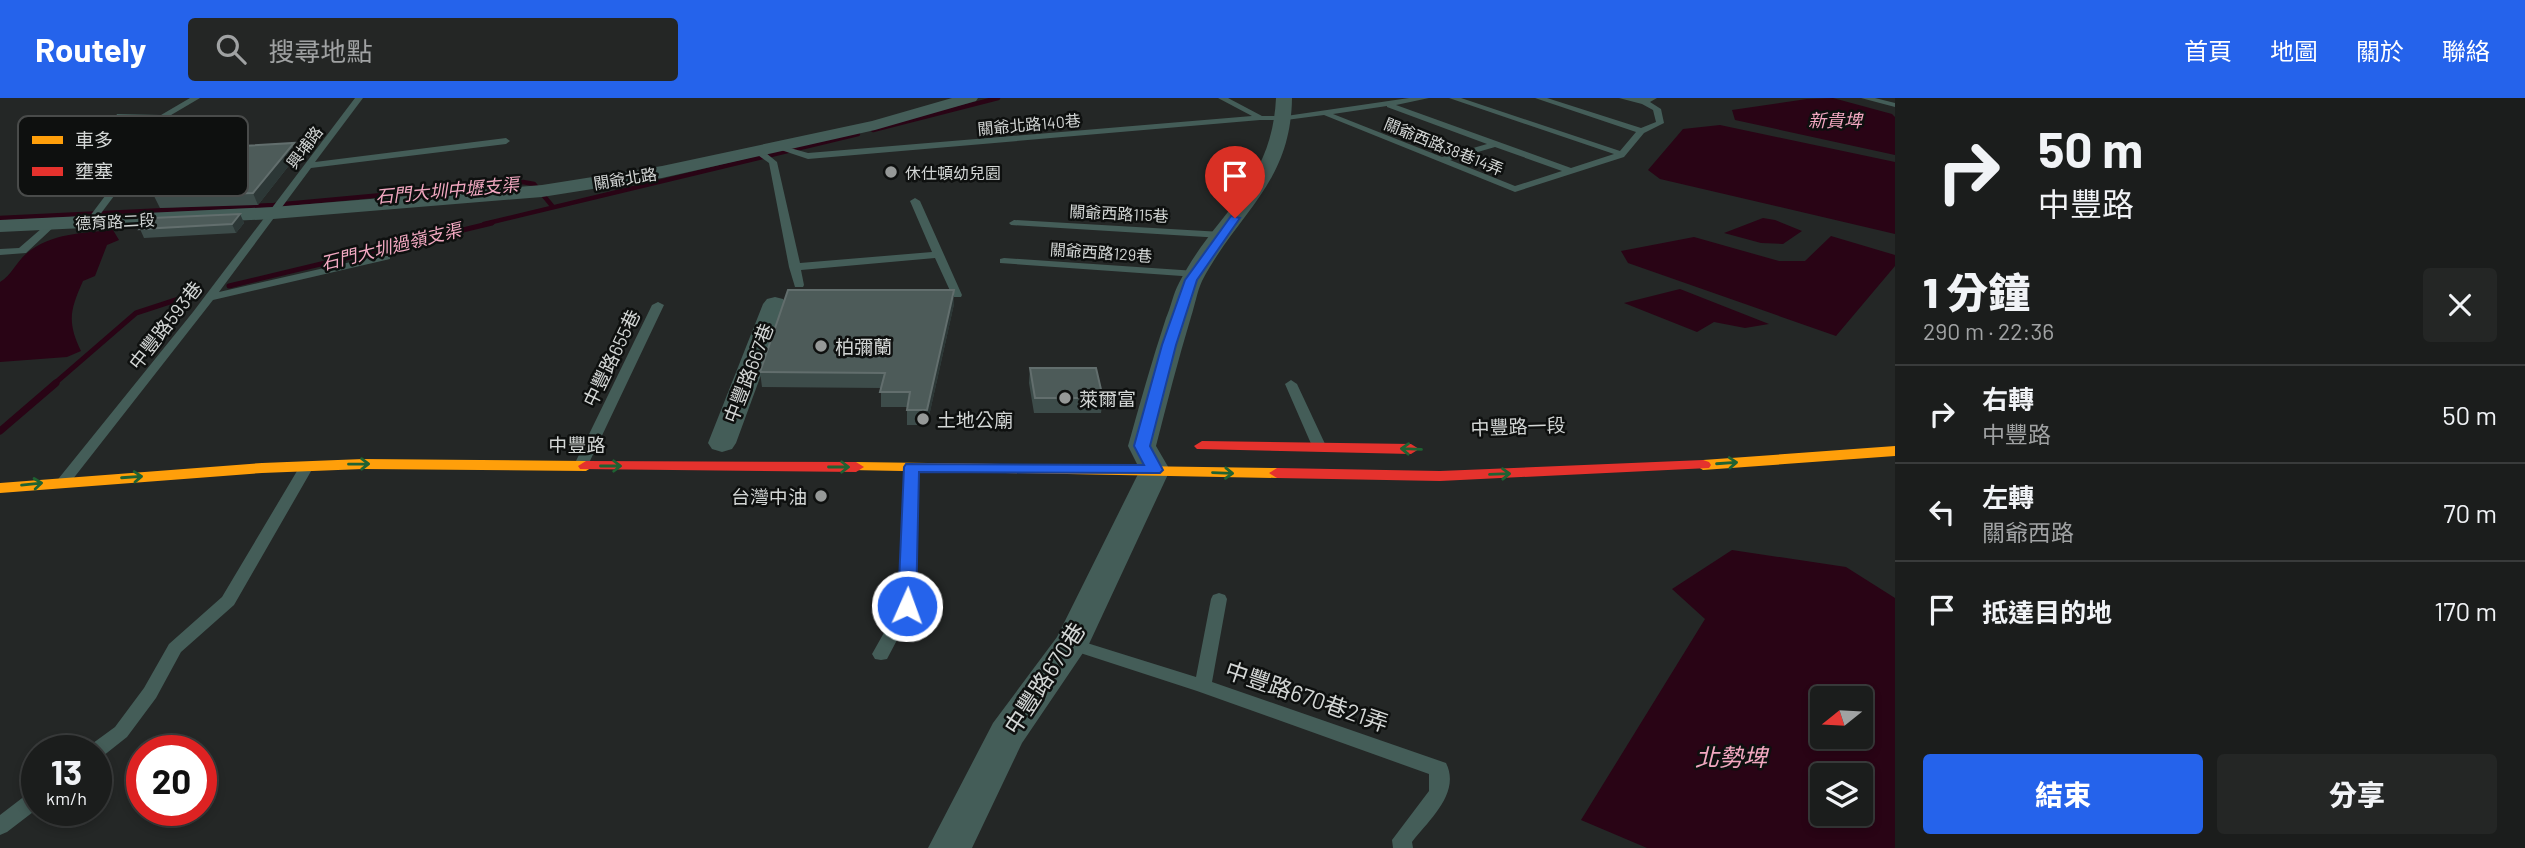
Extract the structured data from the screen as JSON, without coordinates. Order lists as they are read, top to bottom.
{
  "streets": {
    "main road": ["中豐路"],
    "street": [
      "關爺北路",
      "德育路二段",
      "中豐路667巷",
      "中豐路670巷"
    ],
    "lane": [
      "關爺北路140巷",
      "關爺西路38巷14弄",
      "興埔路",
      "關爺西路115巷",
      "關爺西路129巷",
      "中豐路593巷",
      "中豐路655巷",
      "中豐路670巷21弄"
    ]
  },
  "crossings": [
    ["關爺北路140巷", "關爺西路38巷14弄"],
    ["關爺北路140巷", "關爺北路"],
    ["關爺北路140巷", "中豐路670巷"],
    ["興埔路", "關爺北路"],
    ["興埔路", "德育路二段"],
    ["興埔路", "中豐路593巷"],
    ["關爺北路", "德育路二段"],
    ["關爺北路", "中豐路593巷"],
    ["關爺西路115巷", "中豐路670巷"],
    ["德育路二段", "中豐路593巷"],
    ["關爺西路129巷", "中豐路670巷"],
    ["中豐路593巷", "中豐路"],
    ["中豐路655巷", "中豐路"],
    ["中豐路", "中豐路670巷"],
    ["中豐路670巷", "中豐路670巷21弄"]
  ],
  "one_way": ["中豐路"],
  "water": [
    "新貴埤",
    "石門大圳中壢支渠",
    "石門大圳過嶺支渠",
    "北勢埤"
  ],
  "places": [
    "休仕頓幼兒園",
    "柏彌蘭",
    "萊爾富",
    "土地公廟",
    "台灣中油"
  ],
  "legend": ["車多", "壅塞"],
  "north": "left",
  "page": {
    "header": "Routely",
    "search": "搜尋地點",
    "nav": [
      "首頁",
      "地圖",
      "關於",
      "聯絡"
    ],
    "turn": ["50 m", "中豐路"],
    "heading": ["1 分鐘", "290 m · 22:36"],
    "list": [
      {
        "name": "右轉",
        "note": "中豐路",
        "value": "50 m"
      },
      {
        "name": "左轉",
        "note": "關爺西路",
        "value": "70 m"
      },
      {
        "name": "抵達目的地",
        "value": "170 m"
      }
    ],
    "speed": "13 km/h",
    "limit": "20",
    "buttons": ["結束", "分享"]
  }
}
